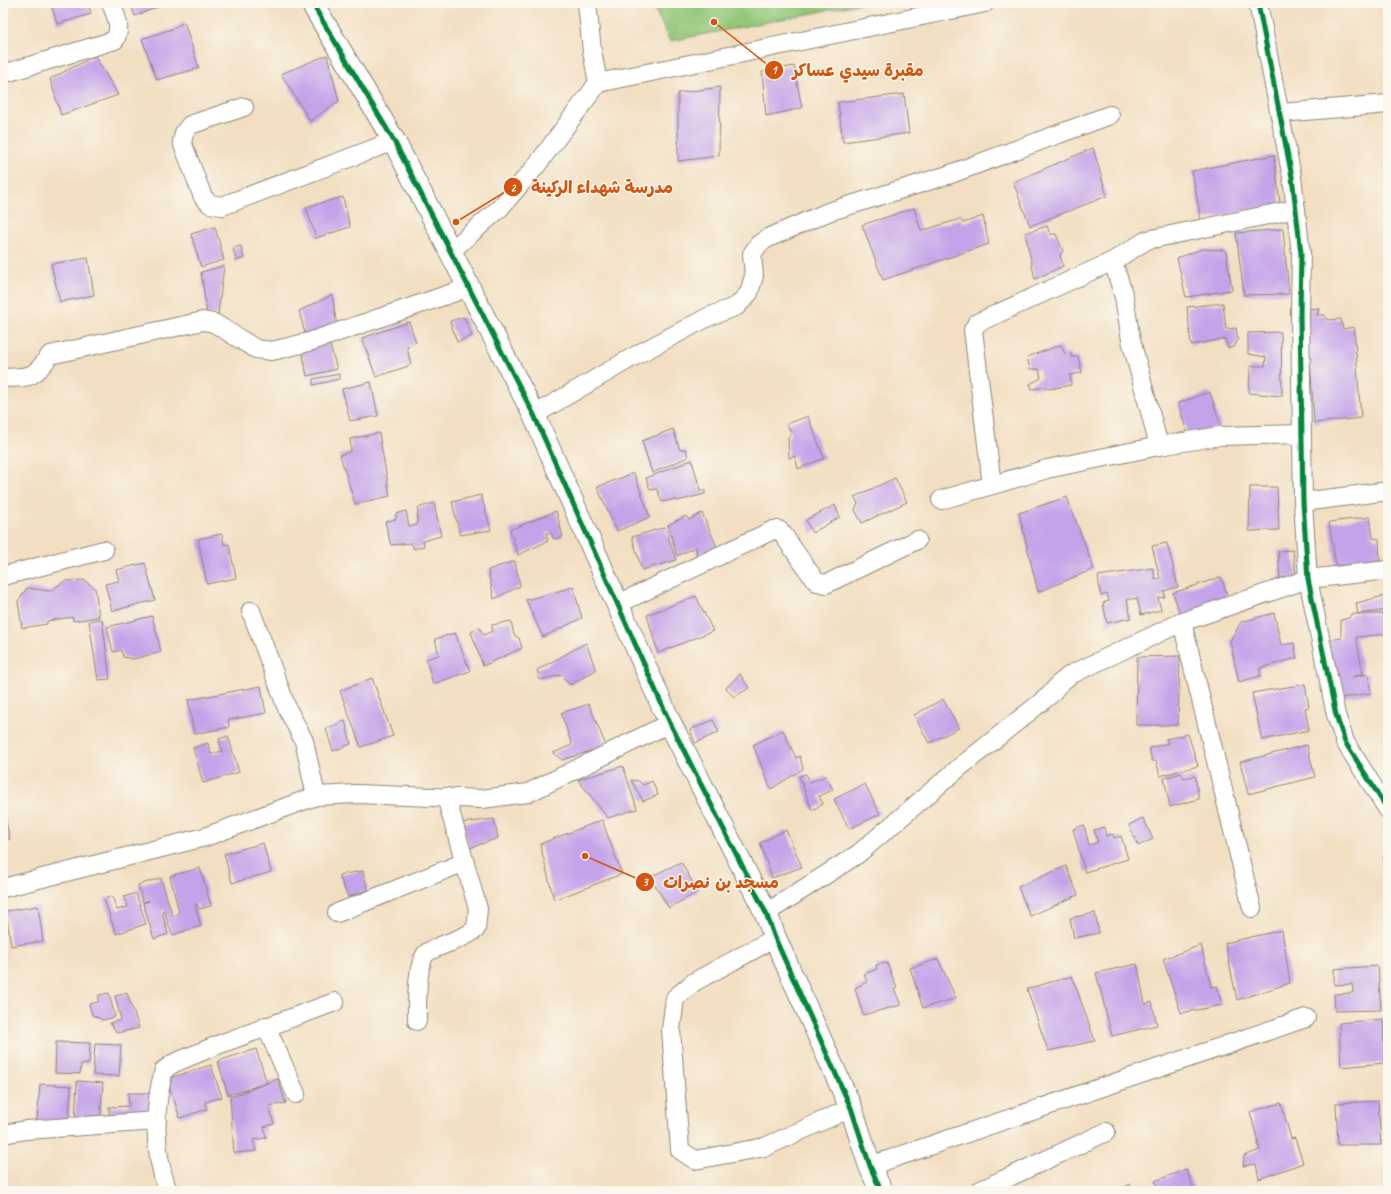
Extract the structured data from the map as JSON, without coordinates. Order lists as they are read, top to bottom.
{
  "places": ["مقبرة سيدي عساكر", "مدرسة شهداء الركينة", "مسجد بن نصرات"]
}
